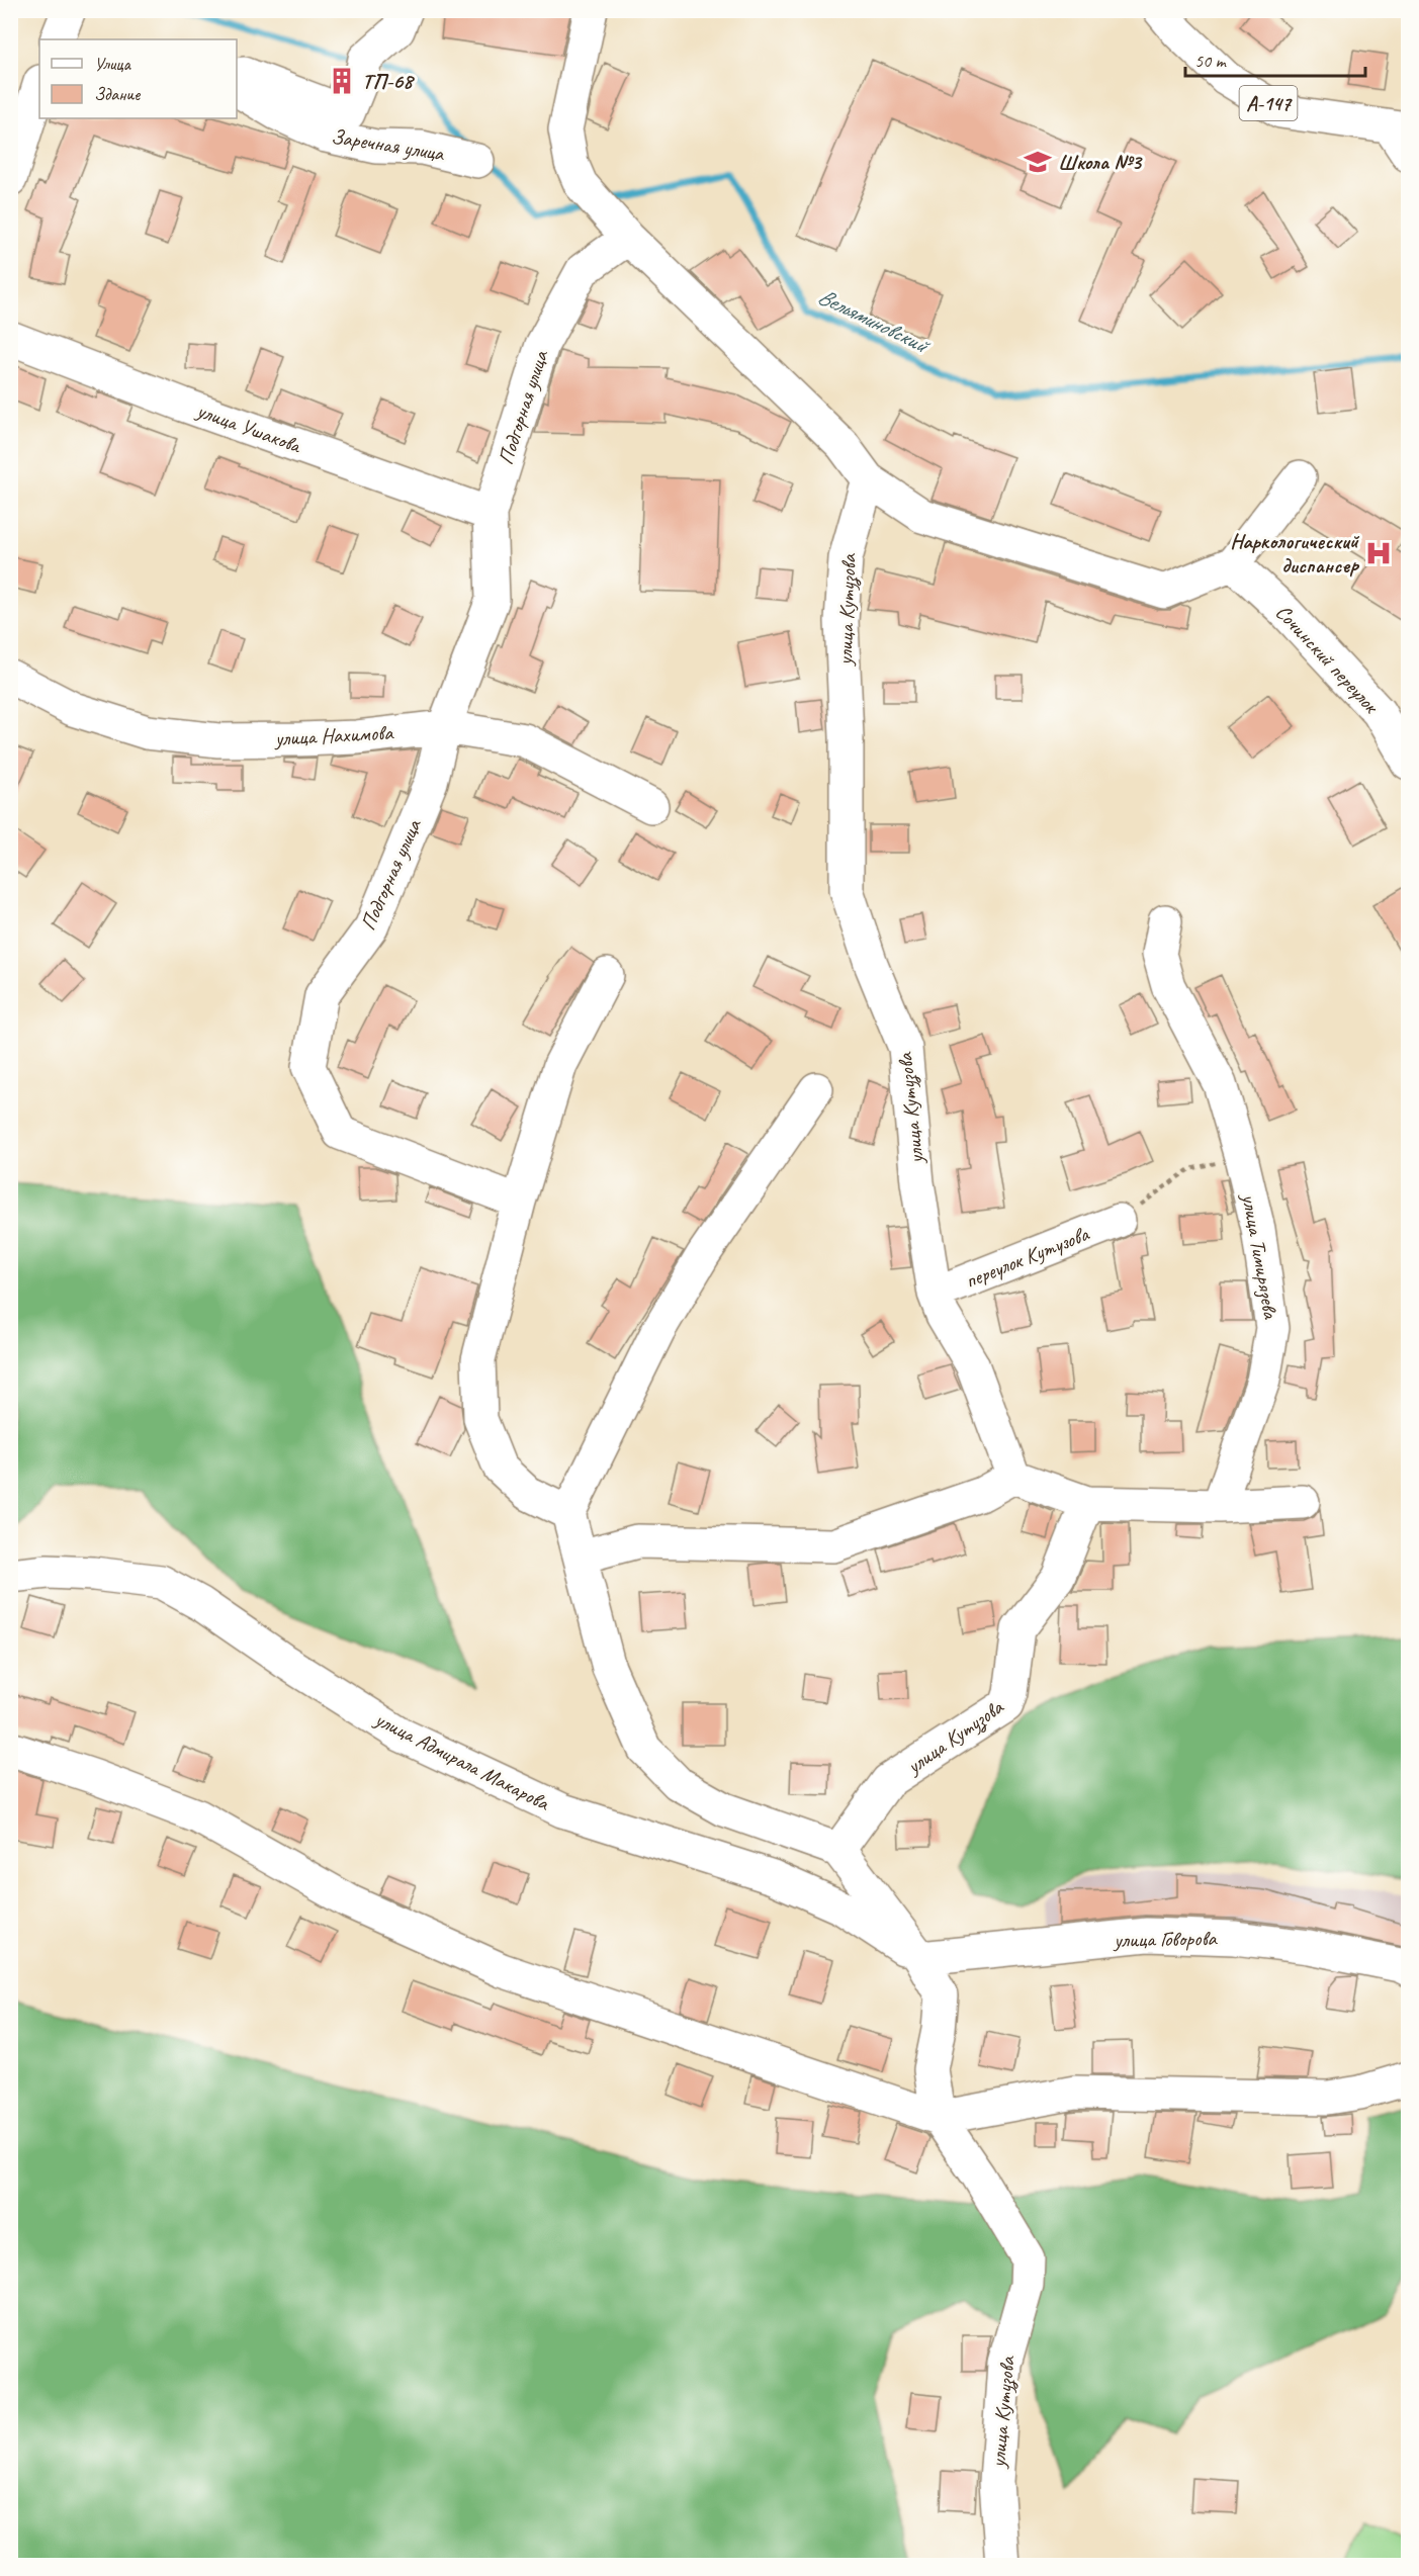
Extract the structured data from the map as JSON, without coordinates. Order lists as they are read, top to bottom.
{
  "streets": {
    "main road": [
      "А-147",
      "Заречная улица",
      "Подгорная улица",
      "улица Ушакова",
      "улица Кутузова",
      "Сочинский переулок",
      "улица Нахимова",
      "улица Тимирязева",
      "переулок Кутузова",
      "улица Адмирала Макарова",
      "улица Говорова"
    ]
  },
  "crossings": [
    ["Подгорная улица", "улица Ушакова"],
    ["Подгорная улица", "улица Нахимова"],
    ["улица Кутузова", "переулок Кутузова"],
    ["улица Кутузова", "улица Адмирала Макарова"],
    ["улица Кутузова", "улица Говорова"],
    ["улица Адмирала Макарова", "улица Говорова"]
  ],
  "water": ["Вельяминовский"],
  "places": {
    "building": ["ТП-68"],
    "school or university": ["Школа №3"],
    "hospital": ["Наркологический диспансер"]
  },
  "legend": ["Улица", "Здание"],
  "scale_bar": "50 m"
}
